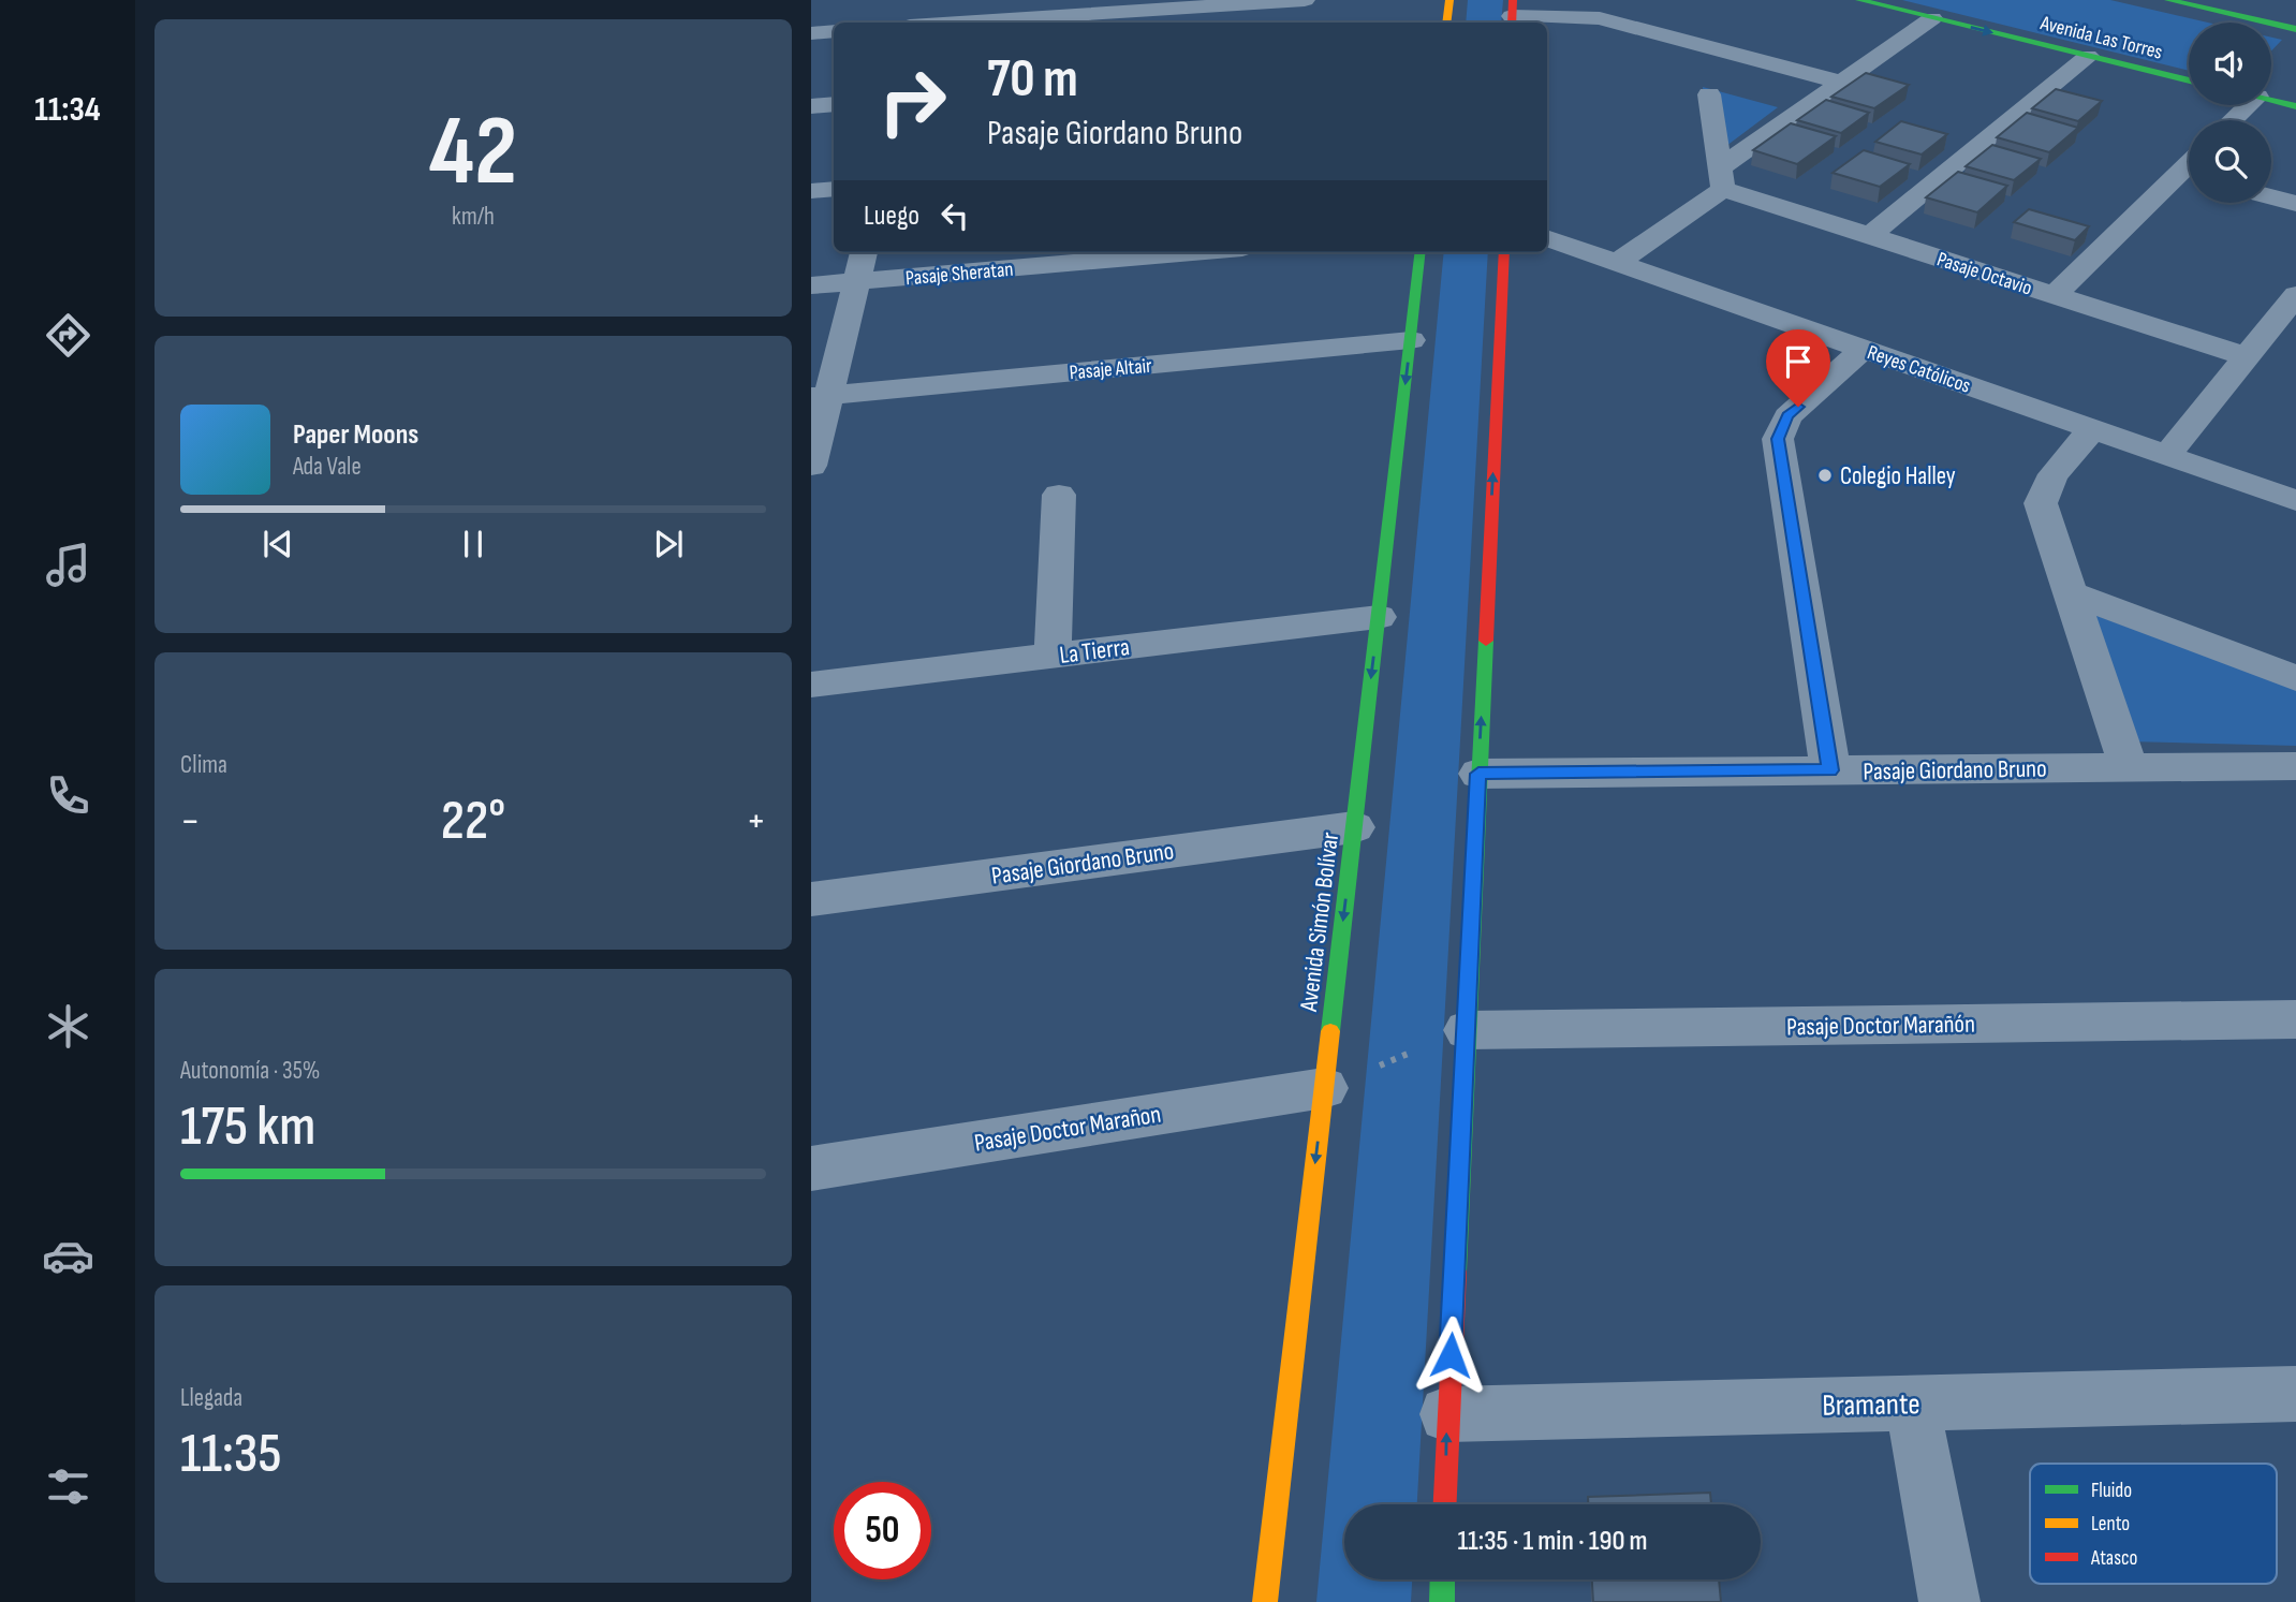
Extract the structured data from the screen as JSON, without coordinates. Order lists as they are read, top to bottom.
{
  "streets": {
    "main road": ["Avenida Las Torres", "Avenida Simón Bolívar"],
    "street": [
      "Pasaje Sheratan",
      "Pasaje Octavio",
      "Pasaje Altair",
      "Reyes Católicos",
      "La Tierra",
      "Pasaje Giordano Bruno",
      "Pasaje Doctor Marañón",
      "Pasaje Doctor Marañon",
      "Bramante"
    ]
  },
  "crossings": [
    ["Pasaje Altair", "Avenida Simón Bolívar"],
    ["La Tierra", "Avenida Simón Bolívar"],
    ["Pasaje Giordano Bruno", "Avenida Simón Bolívar"],
    ["Avenida Simón Bolívar", "Pasaje Doctor Marañon"]
  ],
  "one_way": ["Avenida Las Torres"],
  "places": ["Colegio Halley"],
  "legend": ["Fluido", "Lento", "Atasco"],
  "page": {
    "tabs": "11:34",
    "tile": [
      ["42", "km/h"],
      "Clima",
      ["Autonomía · 35%", "175 km"],
      ["Llegada", "11:35"]
    ],
    "turn": ["70 m", "Pasaje Giordano Bruno"],
    "then": "Luego",
    "song": ["Paper Moons", "Ada Vale"],
    "heat": ["−", "22°", "+"],
    "limit": "50",
    "trip": "11:35 · 1 min · 190 m"
  }
}
